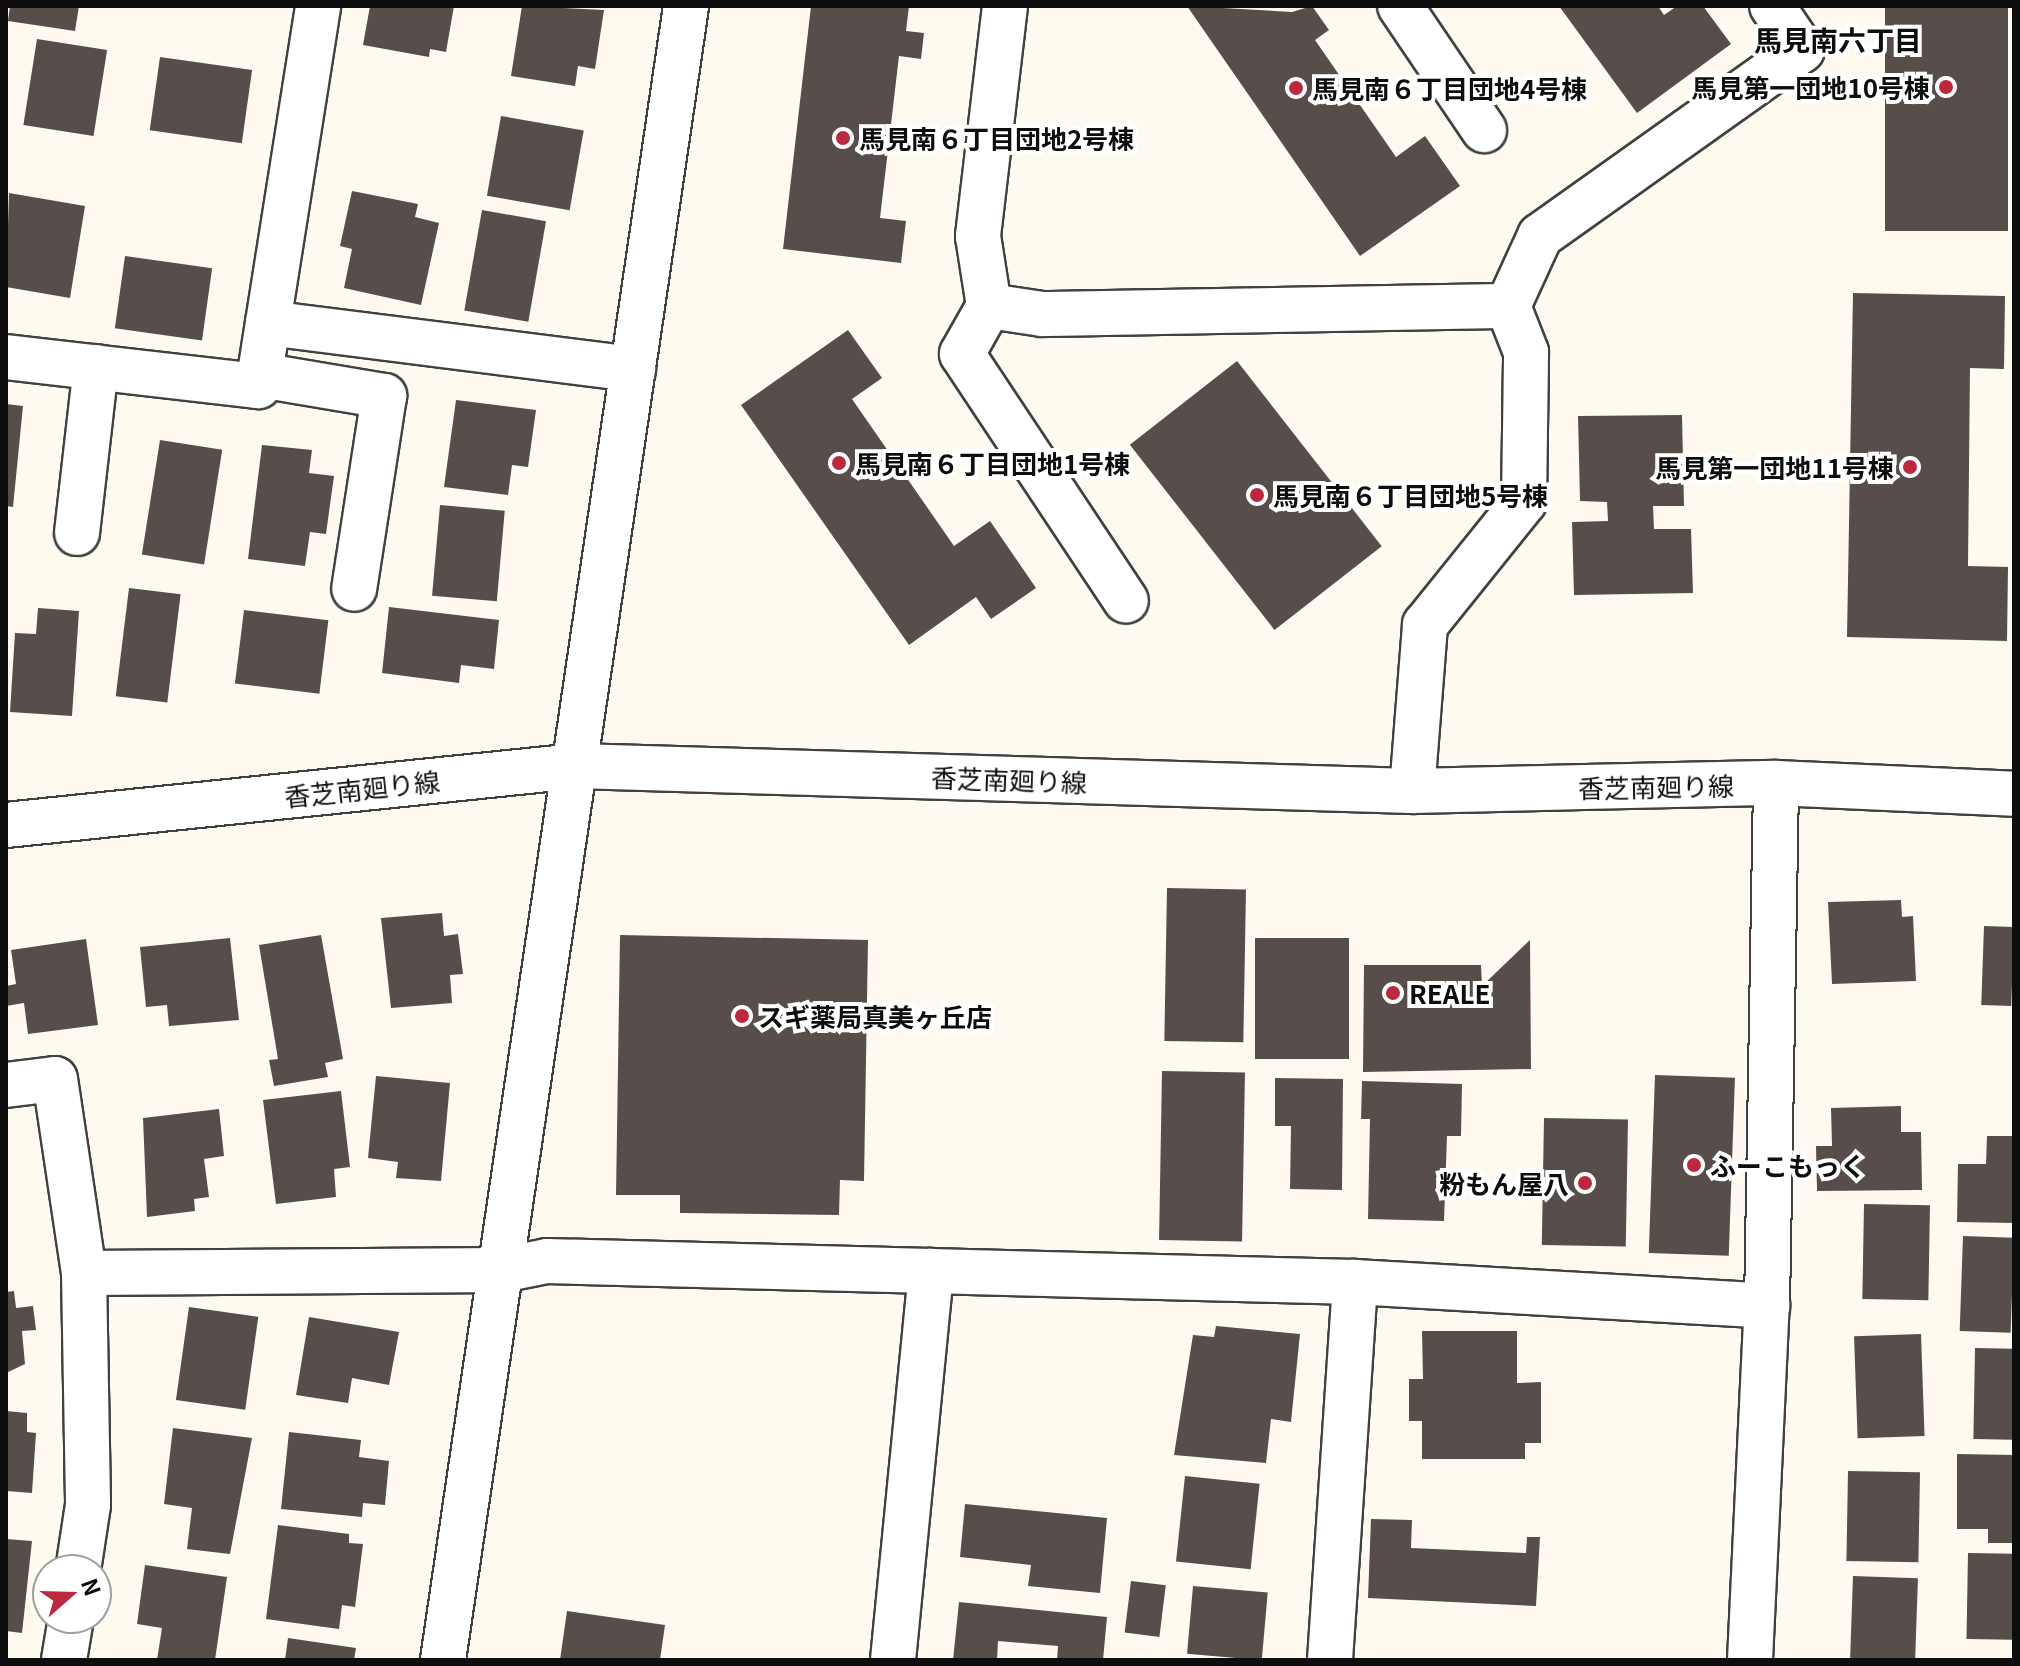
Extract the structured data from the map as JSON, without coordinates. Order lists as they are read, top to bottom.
{
  "streets": {
    "street": ["香芝南廻り線"]
  },
  "districts": ["馬見南六丁目"],
  "places": [
    "馬見第一団地10号棟",
    "馬見南６丁目団地4号棟",
    "馬見南６丁目団地2号棟",
    "馬見南６丁目団地1号棟",
    "馬見第一団地11号棟",
    "馬見南６丁目団地5号棟",
    "REALE",
    "スギ薬局真美ヶ丘店",
    "ふーこもっく",
    "粉もん屋八"
  ],
  "north": "right"
}
